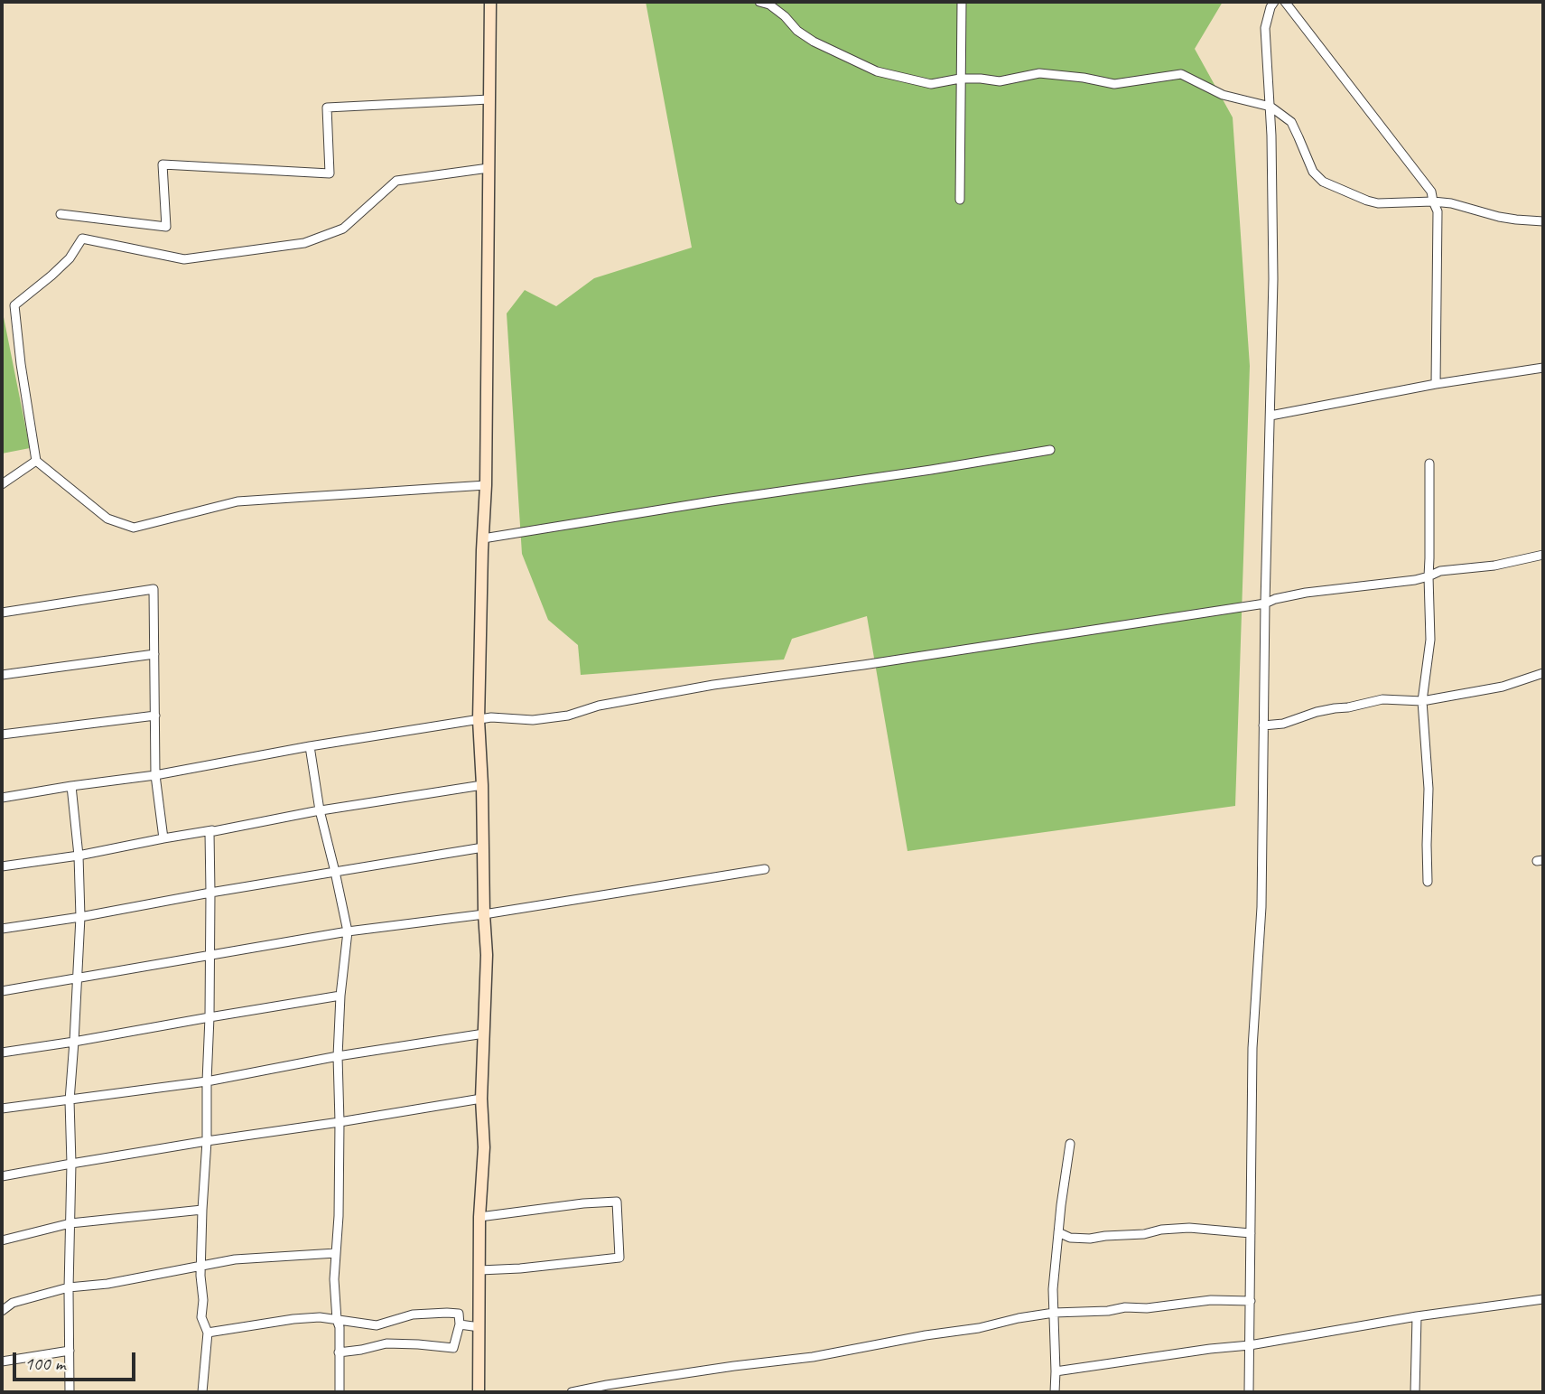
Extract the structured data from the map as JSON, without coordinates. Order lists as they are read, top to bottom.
{
  "scale_bar": "100 m"
}
